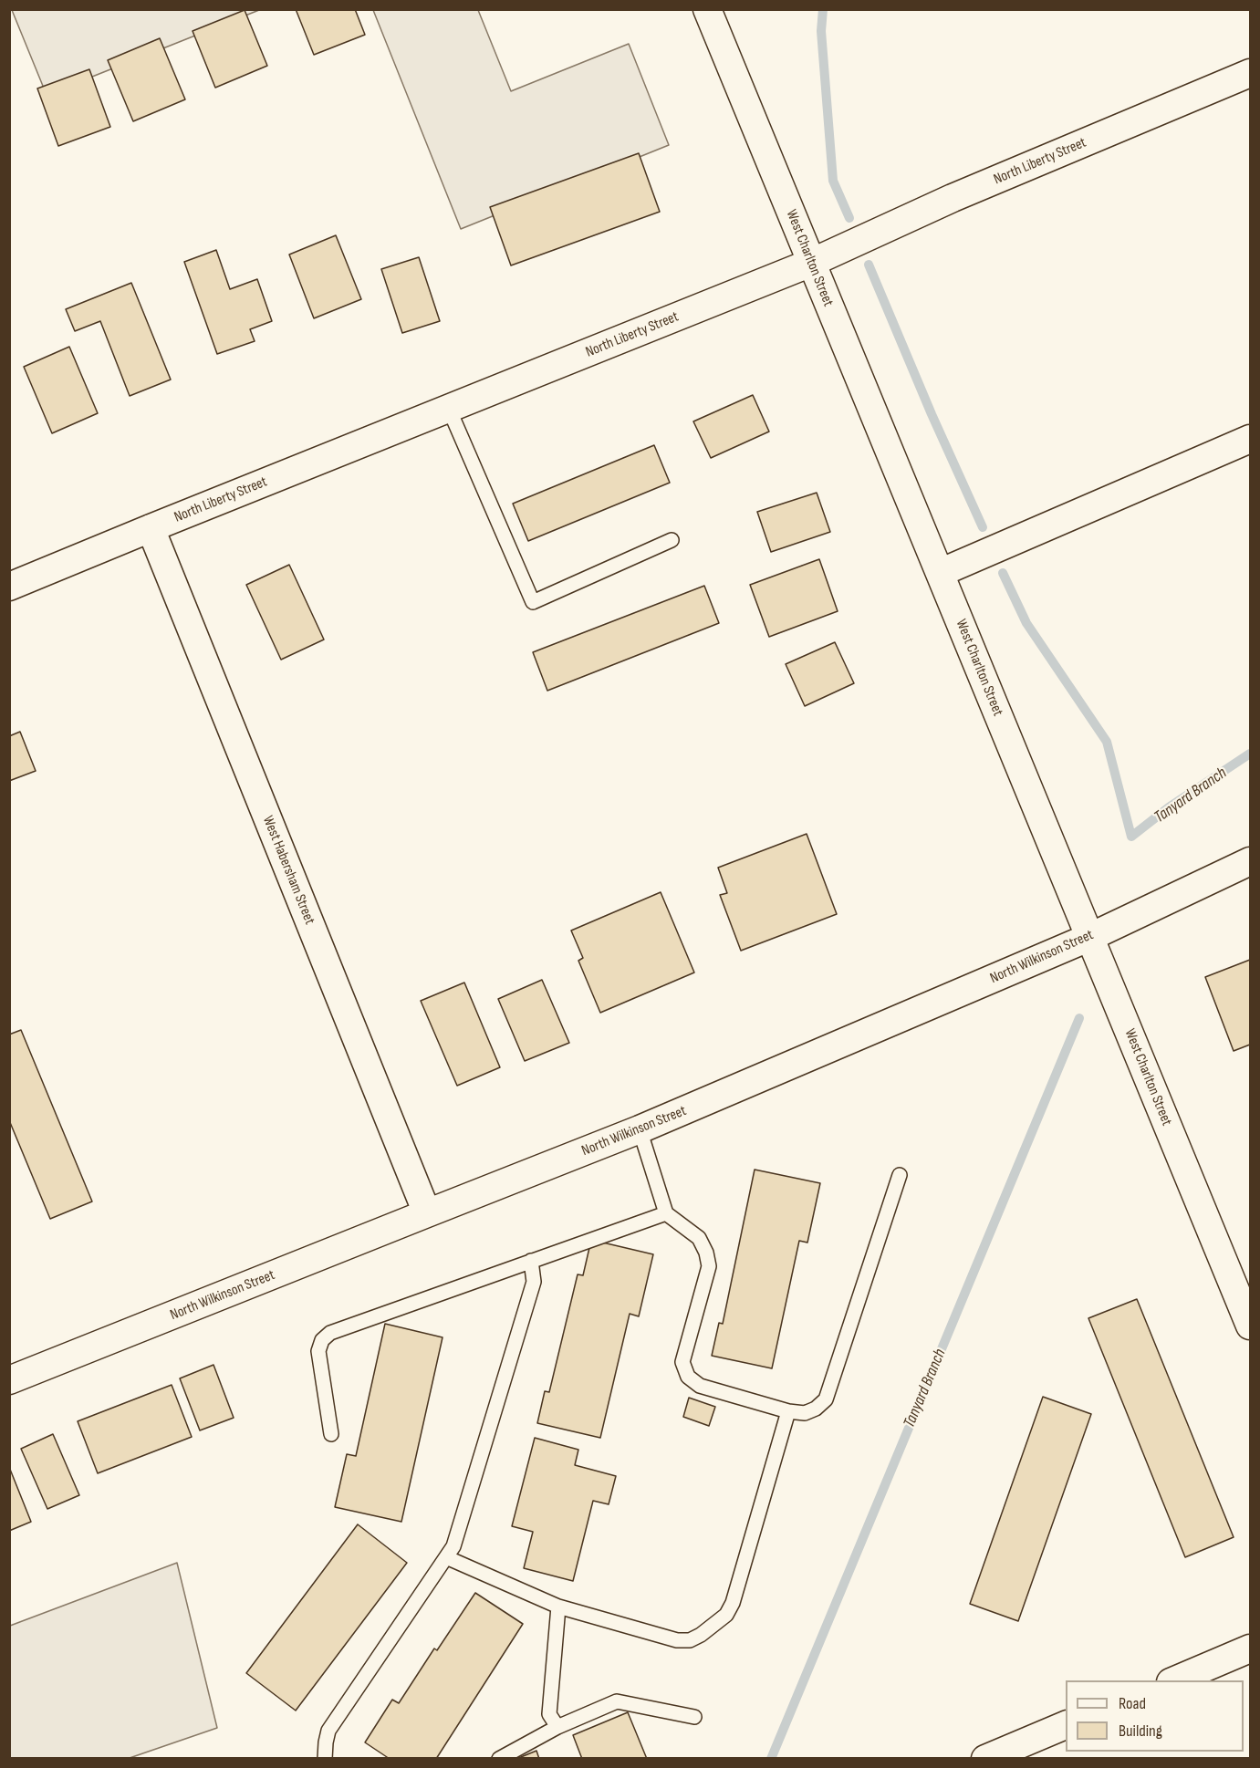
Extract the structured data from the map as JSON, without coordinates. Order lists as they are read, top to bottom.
{
  "streets": {
    "street": [
      "North Liberty Street",
      "West Charlton Street",
      "West Habersham Street",
      "North Wilkinson Street"
    ]
  },
  "crossings": [
    ["North Liberty Street", "West Charlton Street"],
    ["North Liberty Street", "West Habersham Street"],
    ["West Charlton Street", "North Wilkinson Street"],
    ["West Habersham Street", "North Wilkinson Street"]
  ],
  "water": ["Tanyard Branch"],
  "legend": ["Road", "Building"]
}
